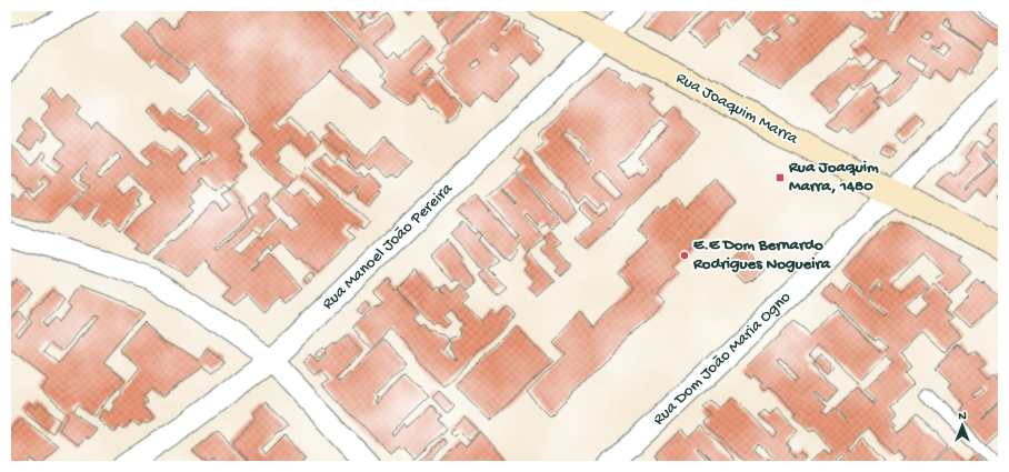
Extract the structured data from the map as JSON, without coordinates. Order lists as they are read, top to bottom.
{
  "streets": {
    "street": ["Rua Joaquim Marra", "Rua Manoel João Pereira", "Rua Dom João Maria Ogno"]
  },
  "crossings": [
    ["Rua Joaquim Marra", "Rua Manoel João Pereira"],
    ["Rua Joaquim Marra", "Rua Dom João Maria Ogno"]
  ],
  "places": {
    "transit": ["Rua Joaquim Marra, 1480"],
    "other": ["E.E Dom Bernardo Rodrigues Nogueira"]
  },
  "north": "top"
}
